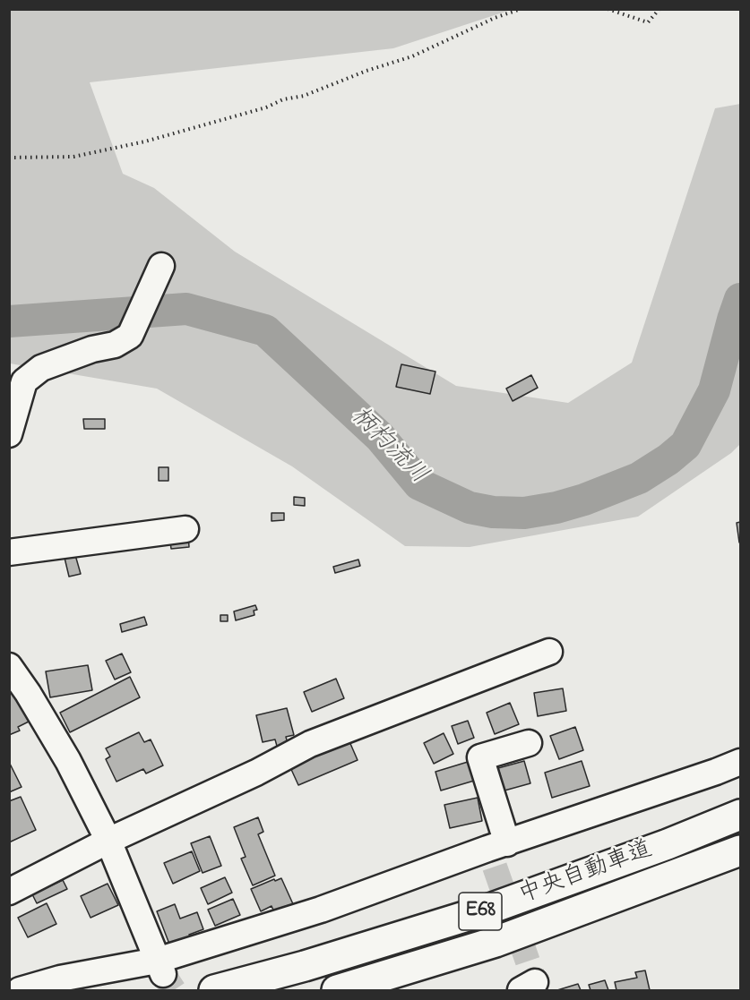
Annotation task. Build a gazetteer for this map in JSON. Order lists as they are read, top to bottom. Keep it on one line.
{"streets":{"highway":["中央自動車道","E68"]},"water":["柄杓流川"]}
